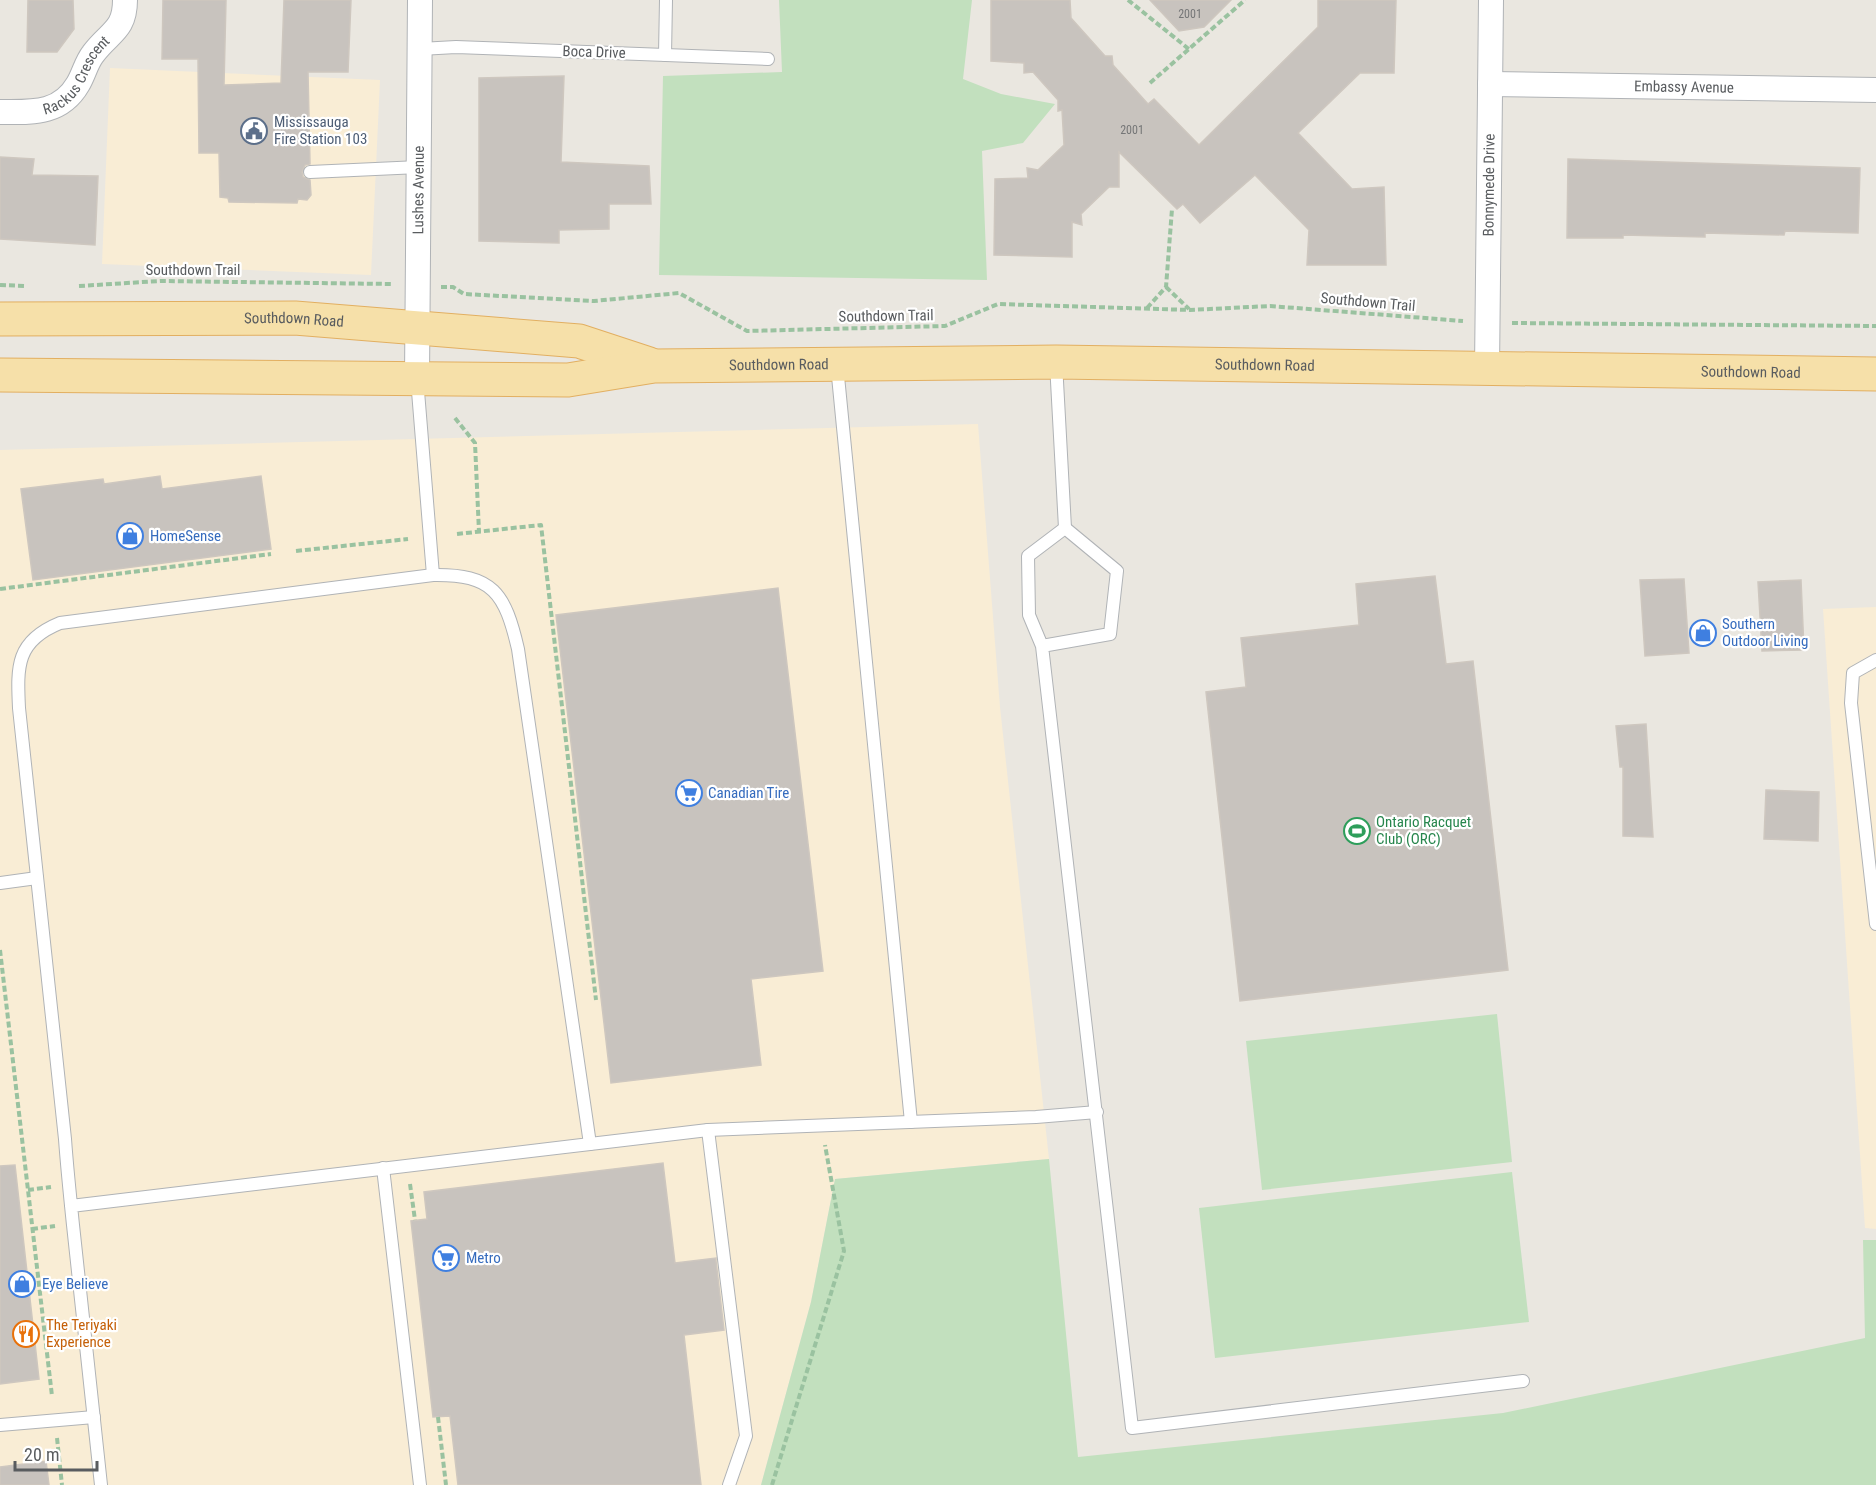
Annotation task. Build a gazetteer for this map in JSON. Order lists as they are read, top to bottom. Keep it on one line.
{"streets":{"main road":["Southdown Road"],"street":["Rackus Crescent","Embassy Avenue","Bonnymede Drive","Lushes Avenue"],"lane":["Boca Drive"],"path":["Southdown Trail"]},"crossings":[["Boca Drive","Lushes Avenue"],["Embassy Avenue","Bonnymede Drive"],["Bonnymede Drive","Southdown Road"],["Lushes Avenue","Southdown Road"]],"places":{"public building":["Mississauga Fire Station 103"],"shop":["HomeSense","Southern Outdoor Living","Eye Believe"],"supermarket":["Canadian Tire","Metro"],"sports":["Ontario Racquet Club (ORC)"],"restaurant":["The Teriyaki Experience"]},"house_numbers":["2001","2001"],"scale_bar":"20 m"}
